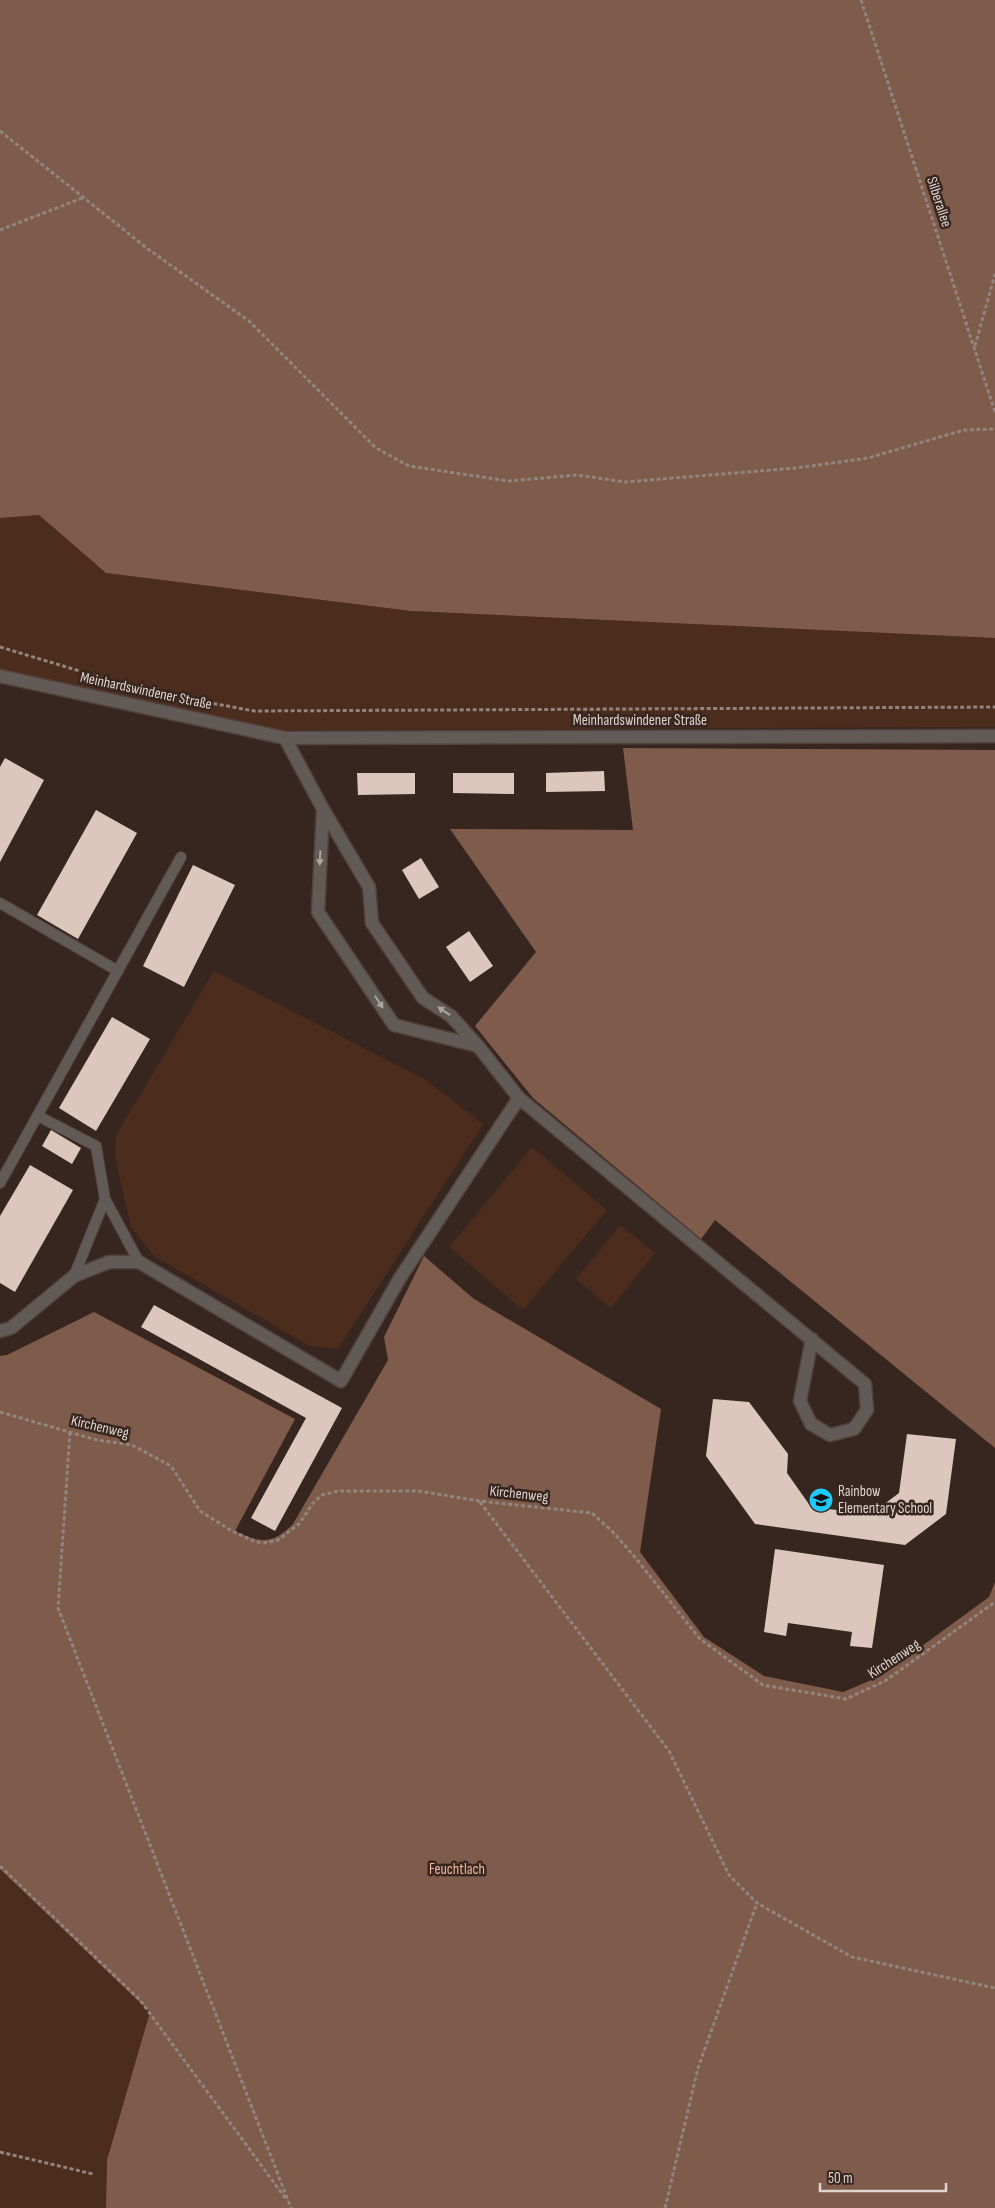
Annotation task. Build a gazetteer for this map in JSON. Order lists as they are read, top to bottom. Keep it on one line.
{"streets":{"street":["Meinhardswindener Straße"],"path":["Silberallee","Kirchenweg"]},"parks":["Feuchtlach"],"places":{"school or university":["Rainbow Elementary School"]},"scale_bar":"50 m"}
